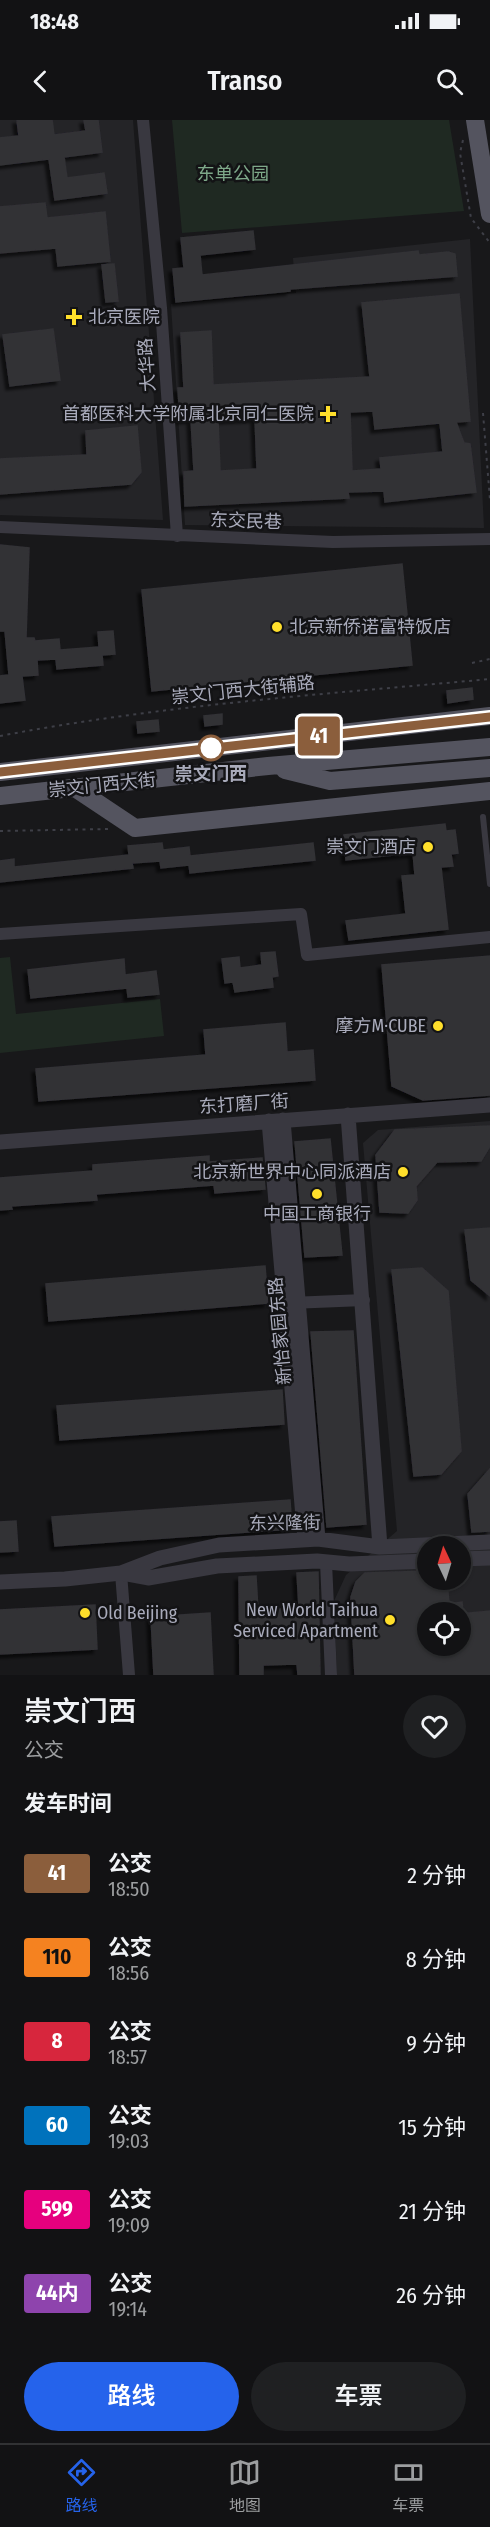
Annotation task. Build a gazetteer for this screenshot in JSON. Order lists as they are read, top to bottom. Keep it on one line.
{"streets":{"main road":["崇文门西大街"],"street":["大华路","东交民巷","东打磨厂街","新怡家园东路","东兴隆街"],"path":["崇文门西大街辅路"]},"crossings":[["大华路","东交民巷"],["东打磨厂街","新怡家园东路"],["新怡家园东路","东兴隆街"]],"parks":["东单公园"],"places":{"health":["北京医院","首都医科大学附属北京同仁医院"],"other":["北京新侨诺富特饭店","崇文门西","崇文门酒店","摩方M·CUBE","北京新世界中心同派酒店","中国工商银行","Old Beijing","New World Taihua Serviced Apartment"]},"lines":["bus line 41"],"north":"top","page":{"status":"18:48","header":"Transo","on_map":"41","heading":[["崇文门西","公交"],"发车时间"],"list":[{"mark":"41","name":"公交","note":"18:50","value":"2 分钟"},{"mark":"110","name":"公交","note":"18:56","value":"8 分钟"},{"mark":"8","name":"公交","note":"18:57","value":"9 分钟"},{"mark":"60","name":"公交","note":"19:03","value":"15 分钟"},{"mark":"599","name":"公交","note":"19:09","value":"21 分钟"},{"mark":"44内","name":"公交","note":"19:14","value":"26 分钟"}],"buttons":["路线","车票"],"tabs":["路线","地图","车票"]}}
